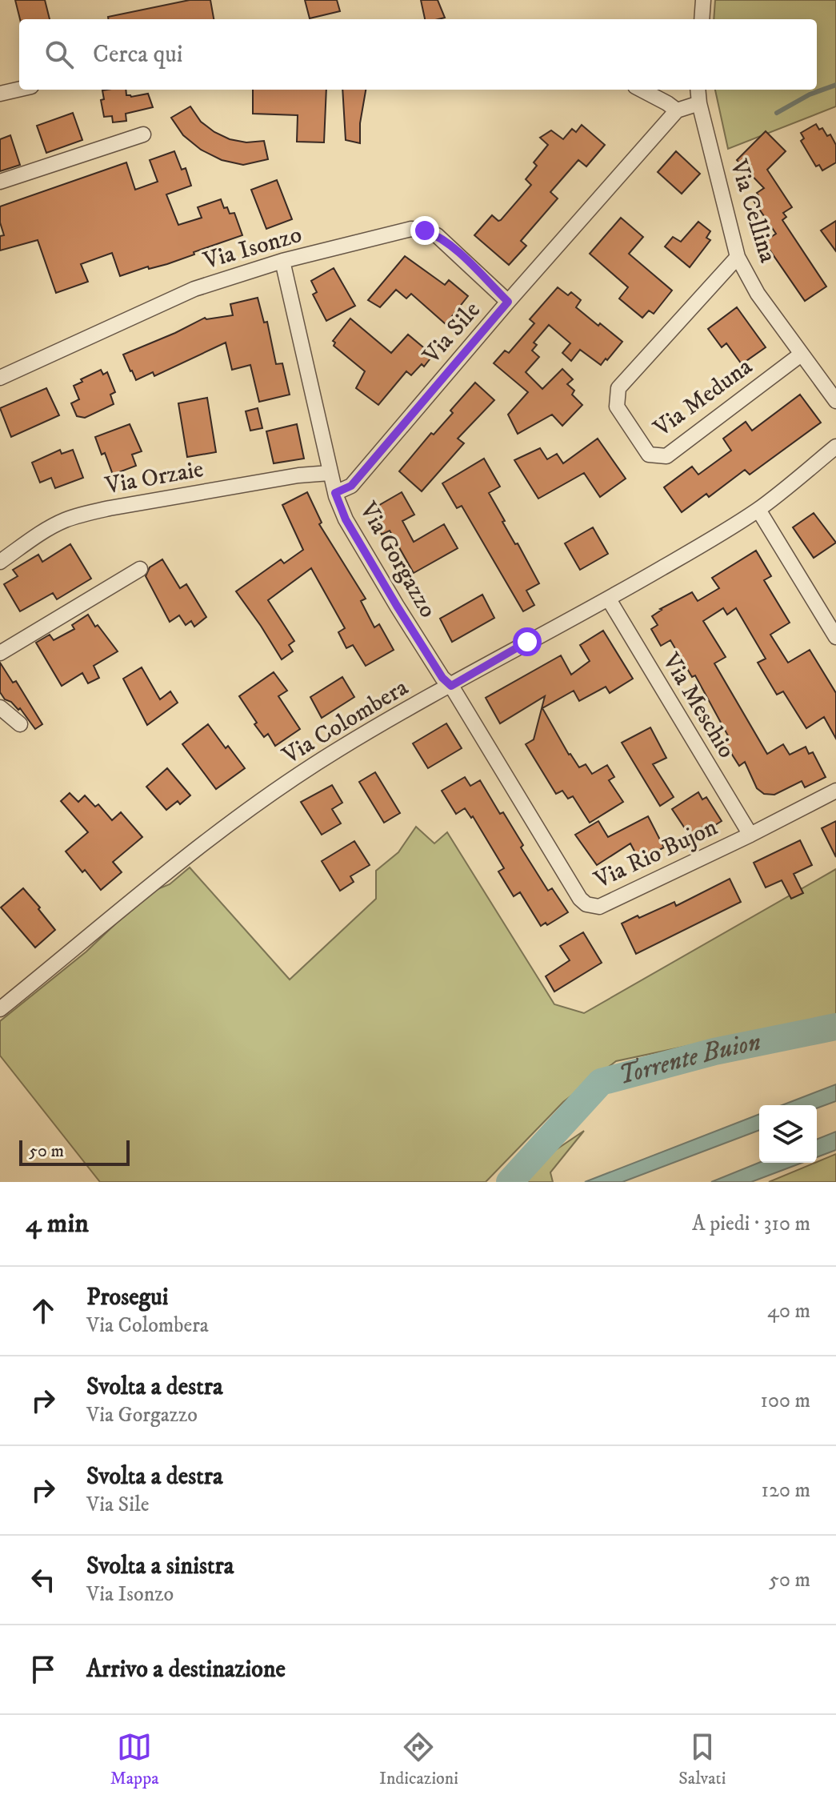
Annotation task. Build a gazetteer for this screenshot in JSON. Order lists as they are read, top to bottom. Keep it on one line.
{"streets":{"street":["Via Cellina","Via Isonzo","Via Sile","Via Meduna","Via Orzaie","Via Gorgazzo","Via Meschio","Via Colombera","Via Rio Bujon"]},"crossings":[["Via Cellina","Via Meduna"],["Via Isonzo","Via Sile"],["Via Isonzo","Via Gorgazzo"],["Via Sile","Via Gorgazzo"],["Via Orzaie","Via Gorgazzo"],["Via Gorgazzo","Via Colombera"],["Via Gorgazzo","Via Rio Bujon"],["Via Meschio","Via Colombera"],["Via Meschio","Via Rio Bujon"],["Via Colombera","Via Rio Bujon"]],"water":["Torrente Buion"],"scale_bar":"50 m","page":{"search":"Cerca qui","scale":"50 m","heading":["4 min","A piedi · 310 m"],"list":[["Prosegui","Via Colombera","40 m"],["Svolta a destra","Via Gorgazzo","100 m"],["Svolta a destra","Via Sile","120 m"],["Svolta a sinistra","Via Isonzo","50 m"],"Arrivo a destinazione"],"nav":["Mappa","Indicazioni","Salvati"]}}
